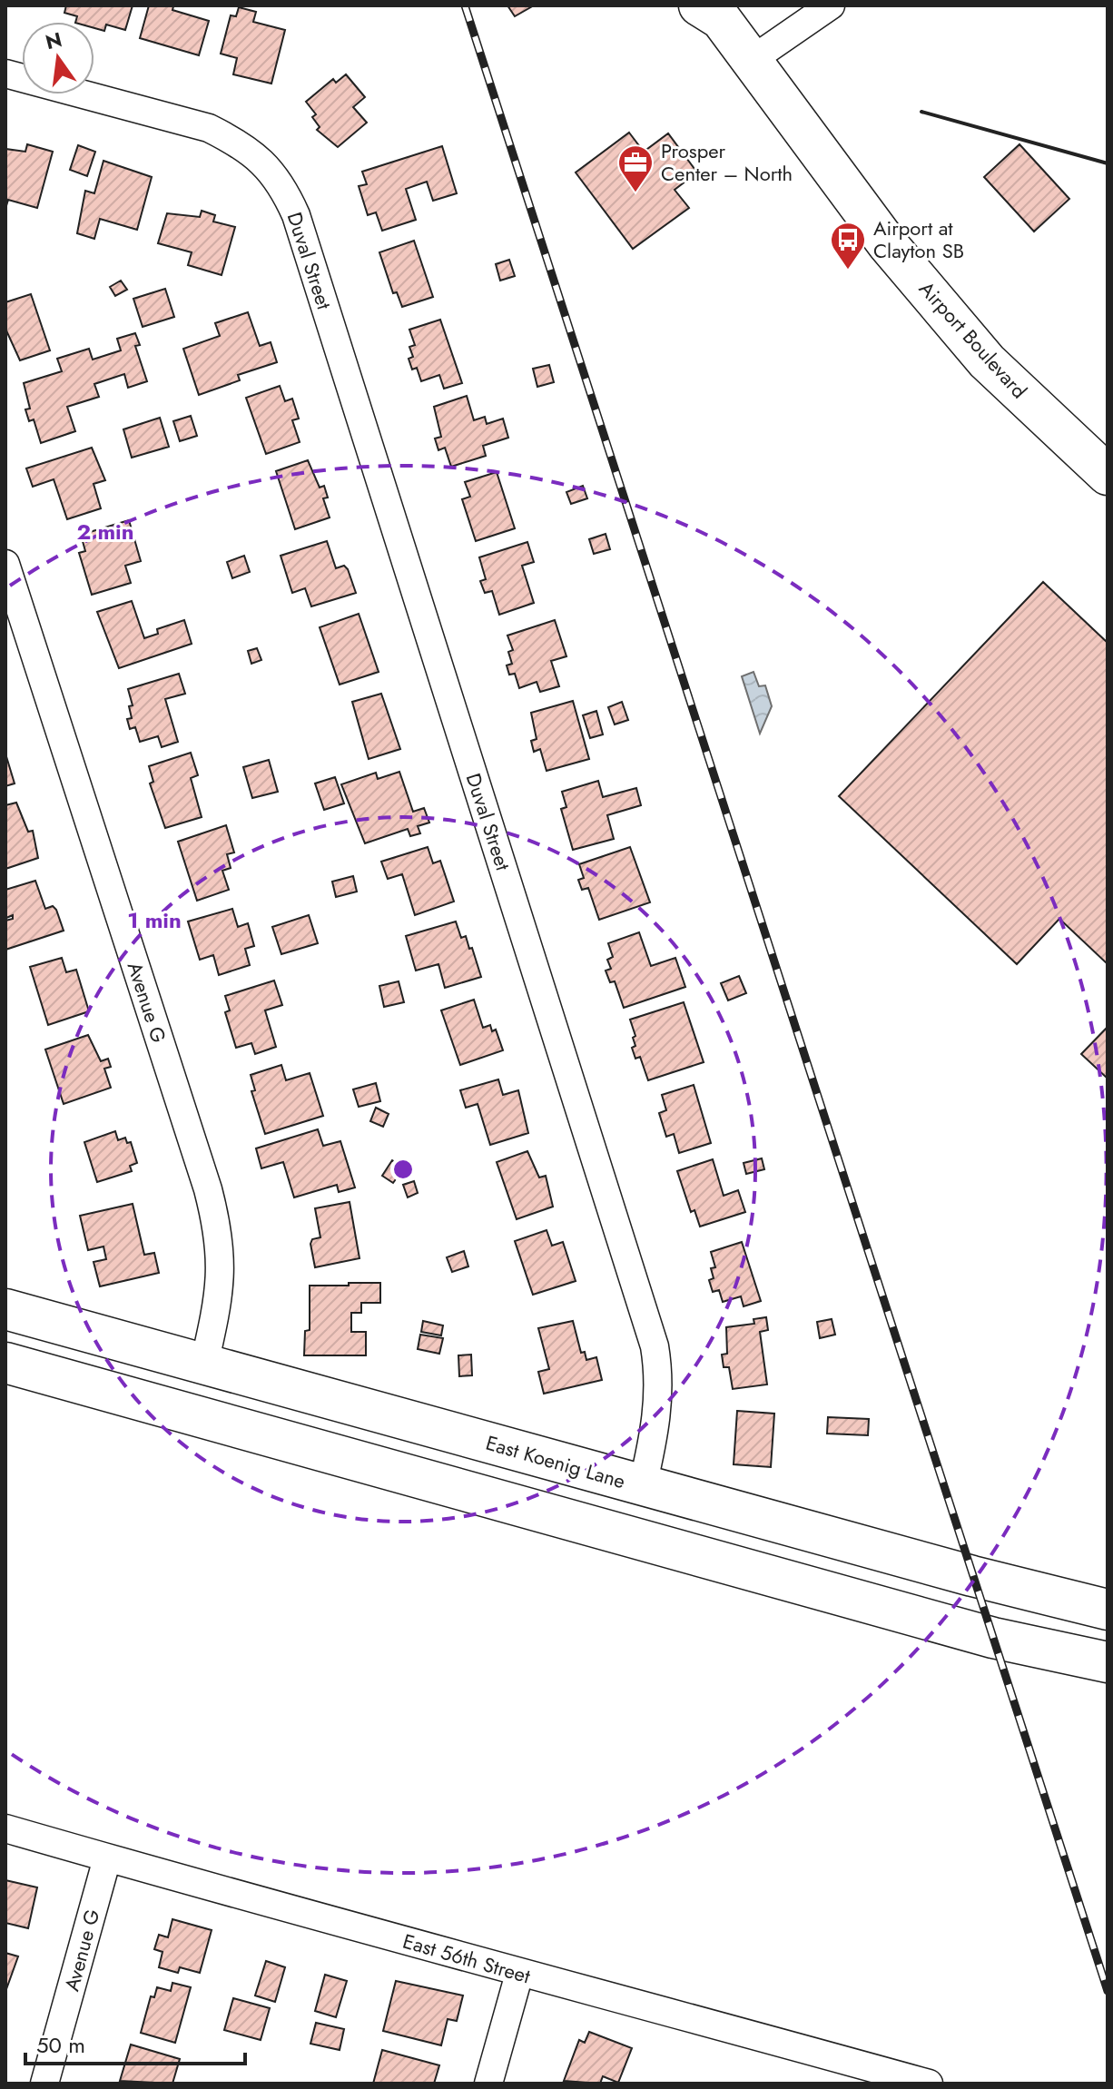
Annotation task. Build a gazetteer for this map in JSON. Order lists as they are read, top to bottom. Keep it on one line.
{"streets":{"main road":["Airport Boulevard","East Koenig Lane"],"street":["Duval Street","Avenue G","East 56th Street"]},"crossings":[["Duval Street","East Koenig Lane"],["Avenue G","East Koenig Lane"],["Avenue G","East 56th Street"]],"places":{"office":["Prosper Center – North"],"bus stop":["Airport at Clayton SB"]},"scale_bar":"50 m","north":"top","rings":["2 min","1 min"]}
